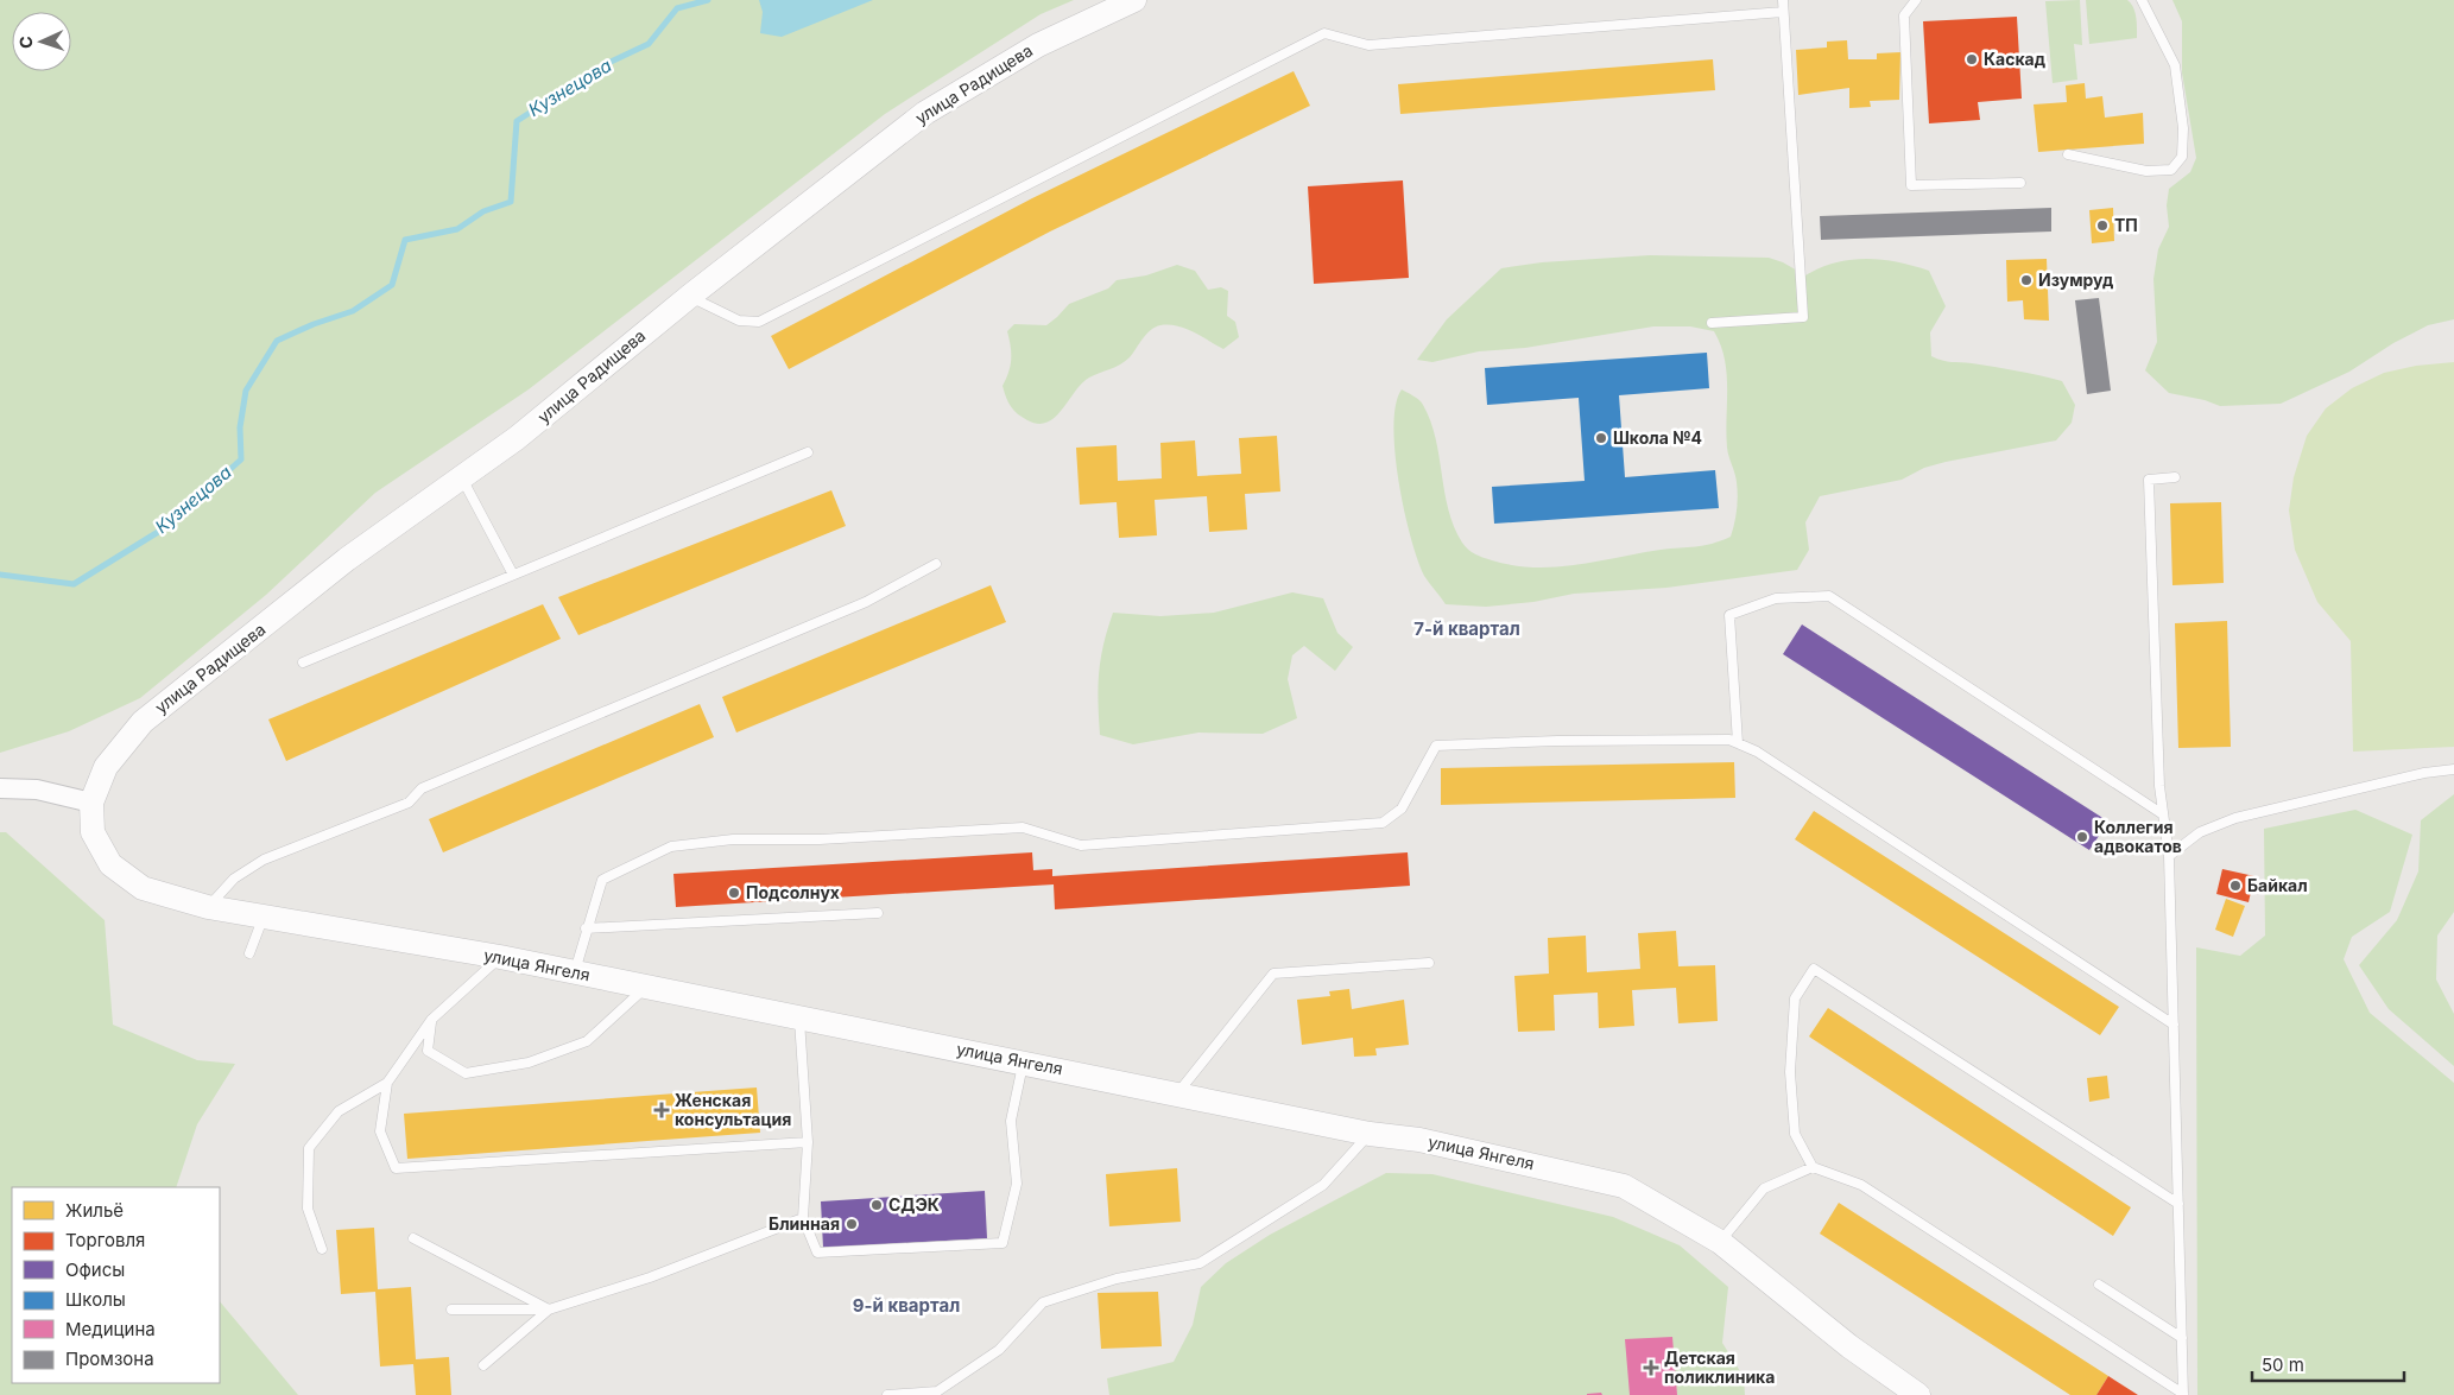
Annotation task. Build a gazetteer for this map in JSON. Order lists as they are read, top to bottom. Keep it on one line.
{"streets":{"street":["улица Радищева","улица Янгеля"]},"crossings":[["улица Радищева","улица Янгеля"]],"districts":["7-й квартал","9-й квартал"],"water":["Кузнецова"],"places":{"other":["Каскад","ТП","Изумруд","Школа №4","Коллегия адвокатов","Байкал","Подсолнух","СДЭК","Блинная"],"health":["Женская консультация","Детская поликлиника"]},"legend":["Жильё","Торговля","Офисы","Школы","Медицина","Промзона"],"scale_bar":"50 m","north":"left"}
